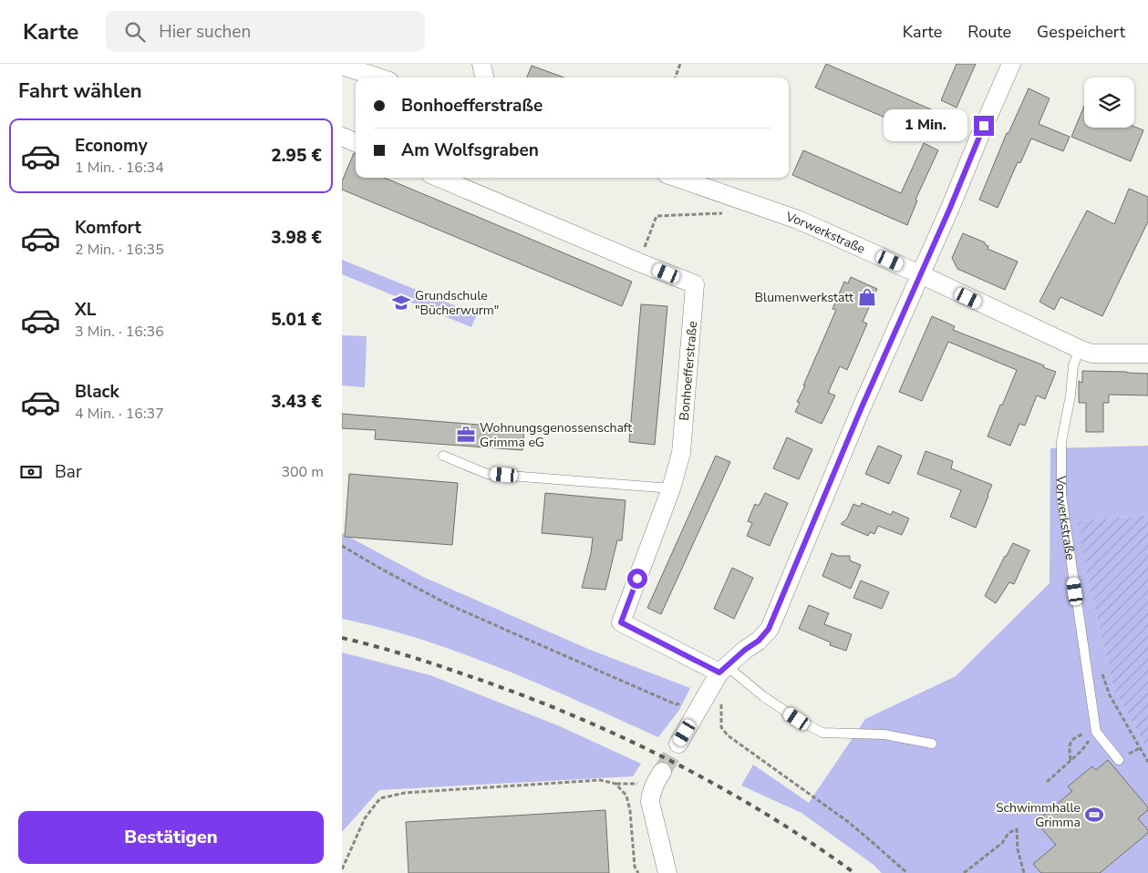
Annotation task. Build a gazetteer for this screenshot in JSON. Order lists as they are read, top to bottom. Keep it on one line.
{"streets":{"street":["Vorwerkstraße","Bonhoefferstraße"]},"places":{"shop":["Blumenwerkstatt"],"school or university":["Grundschule \"Bücherwurm\""],"office":["Wohnungsgenossenschaft Grimma eG"],"sports":["Schwimmhalle Grimma"]},"page":{"header":"Karte","search":"Hier suchen","nav":["Karte","Route","Gespeichert"],"heading":"Fahrt wählen","banner":["Bonhoefferstraße","Am Wolfsgraben"],"bubble":"1 Min.","list":[{"name":"Economy","note":"1 Min. · 16:34","value":"2.95 €"},{"name":"Komfort","note":"2 Min. · 16:35","value":"3.98 €"},{"name":"XL","note":"3 Min. · 16:36","value":"5.01 €"},{"name":"Black","note":"4 Min. · 16:37","value":"3.43 €"}],"pay":["Bar","300 m"],"buttons":"Bestätigen"}}
